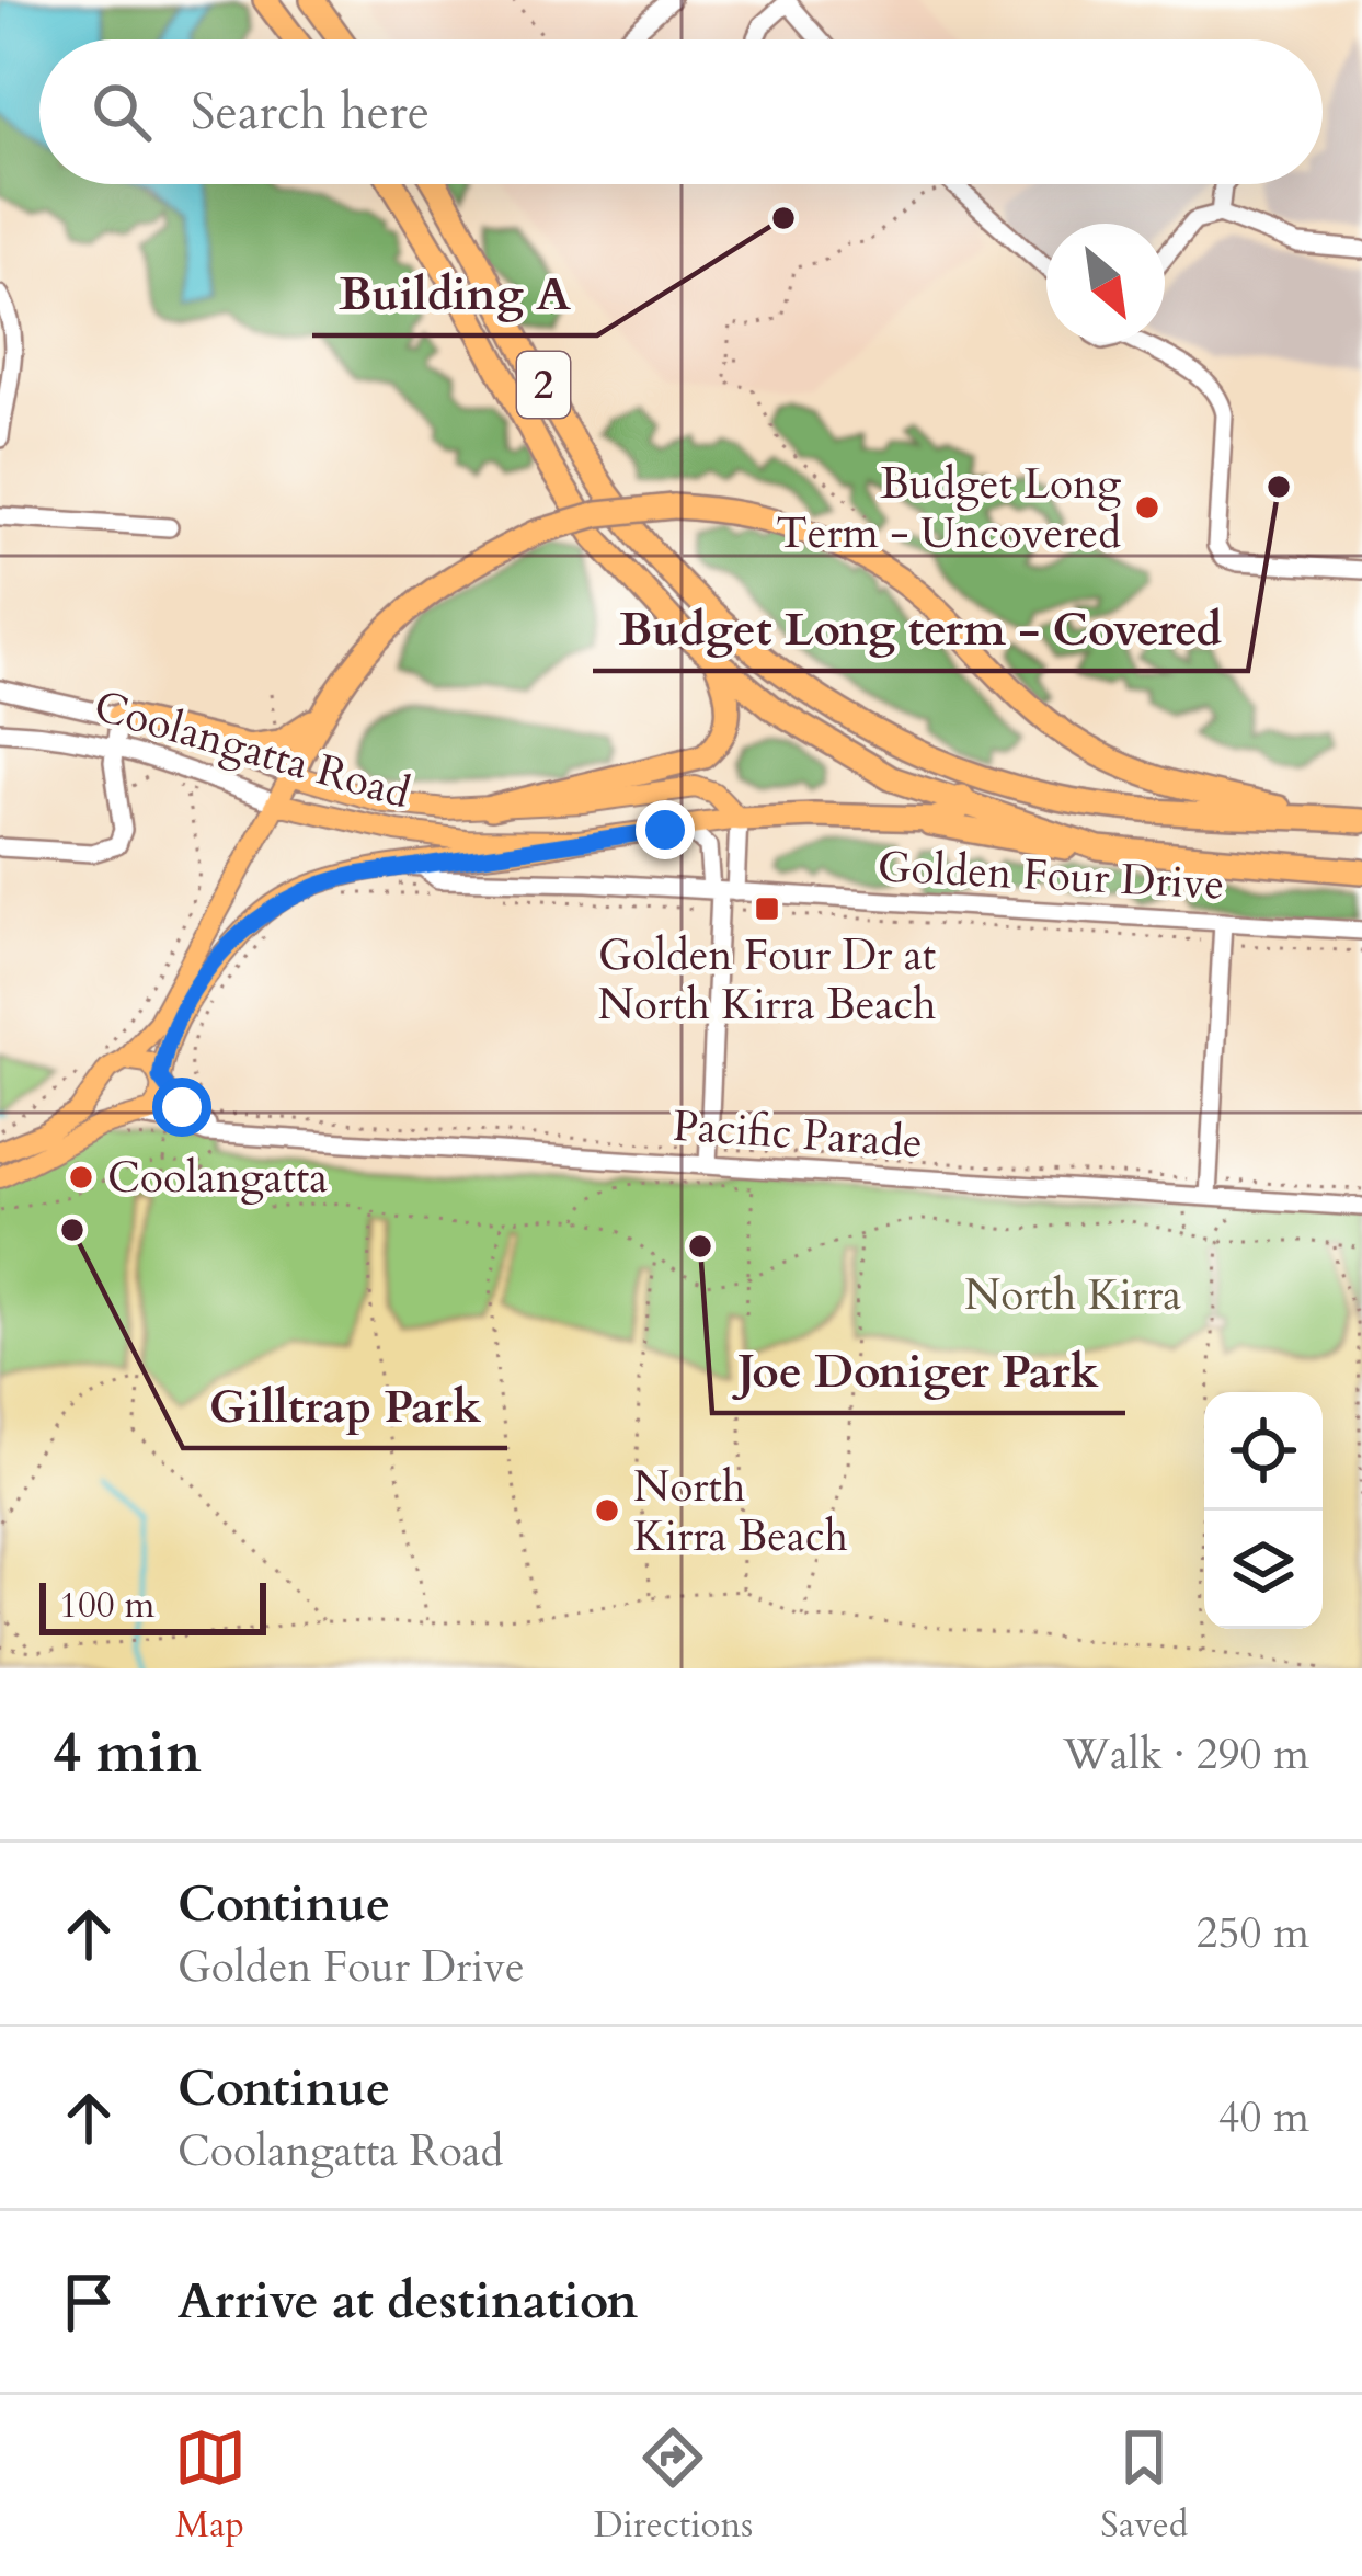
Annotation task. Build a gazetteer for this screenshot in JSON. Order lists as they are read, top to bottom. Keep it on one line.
{"streets":{"highway":["2"],"main road":["Coolangatta Road"],"street":["Golden Four Drive","Pacific Parade"]},"parks":["North Kirra"],"places":{"other":["Building A","Budget Long term - Covered","Budget Long Term - Uncovered","Coolangatta","Gilltrap Park","Joe Doniger Park","North Kirra Beach"],"transit":["Golden Four Dr at North Kirra Beach"]},"scale_bar":"100 m","north":"bottom right","page":{"search":"Search here","scale":"100 m","heading":["4 min","Walk · 290 m"],"list":[["Continue","Golden Four Drive","250 m"],["Continue","Coolangatta Road","40 m"],"Arrive at destination"],"nav":["Map","Directions","Saved"]}}
